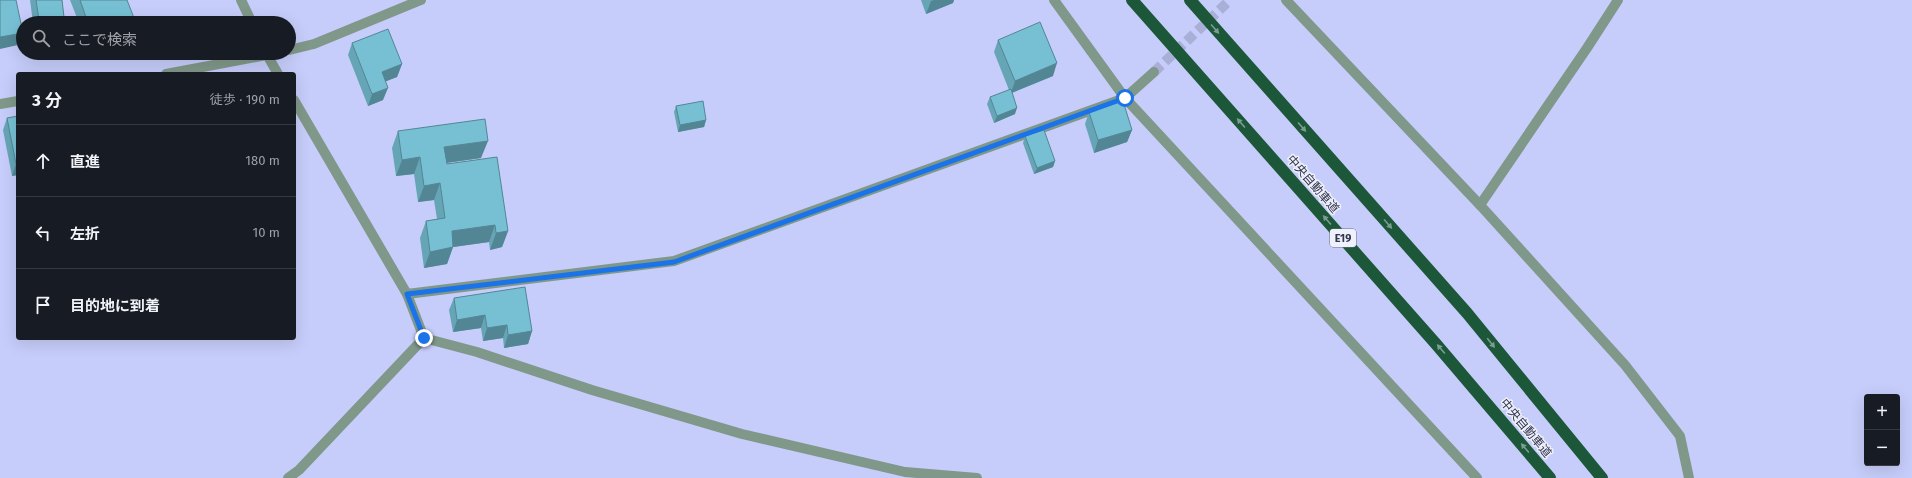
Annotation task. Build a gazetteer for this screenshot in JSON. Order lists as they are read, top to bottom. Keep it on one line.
{"streets":{"highway":["中央自動車道","E19"]},"page":{"search":"ここで検索","heading":["3 分","徒歩 · 190 m"],"list":[["直進","180 m"],["左折","10 m"],"目的地に到着"],"map_buttons":["+","−"]}}
